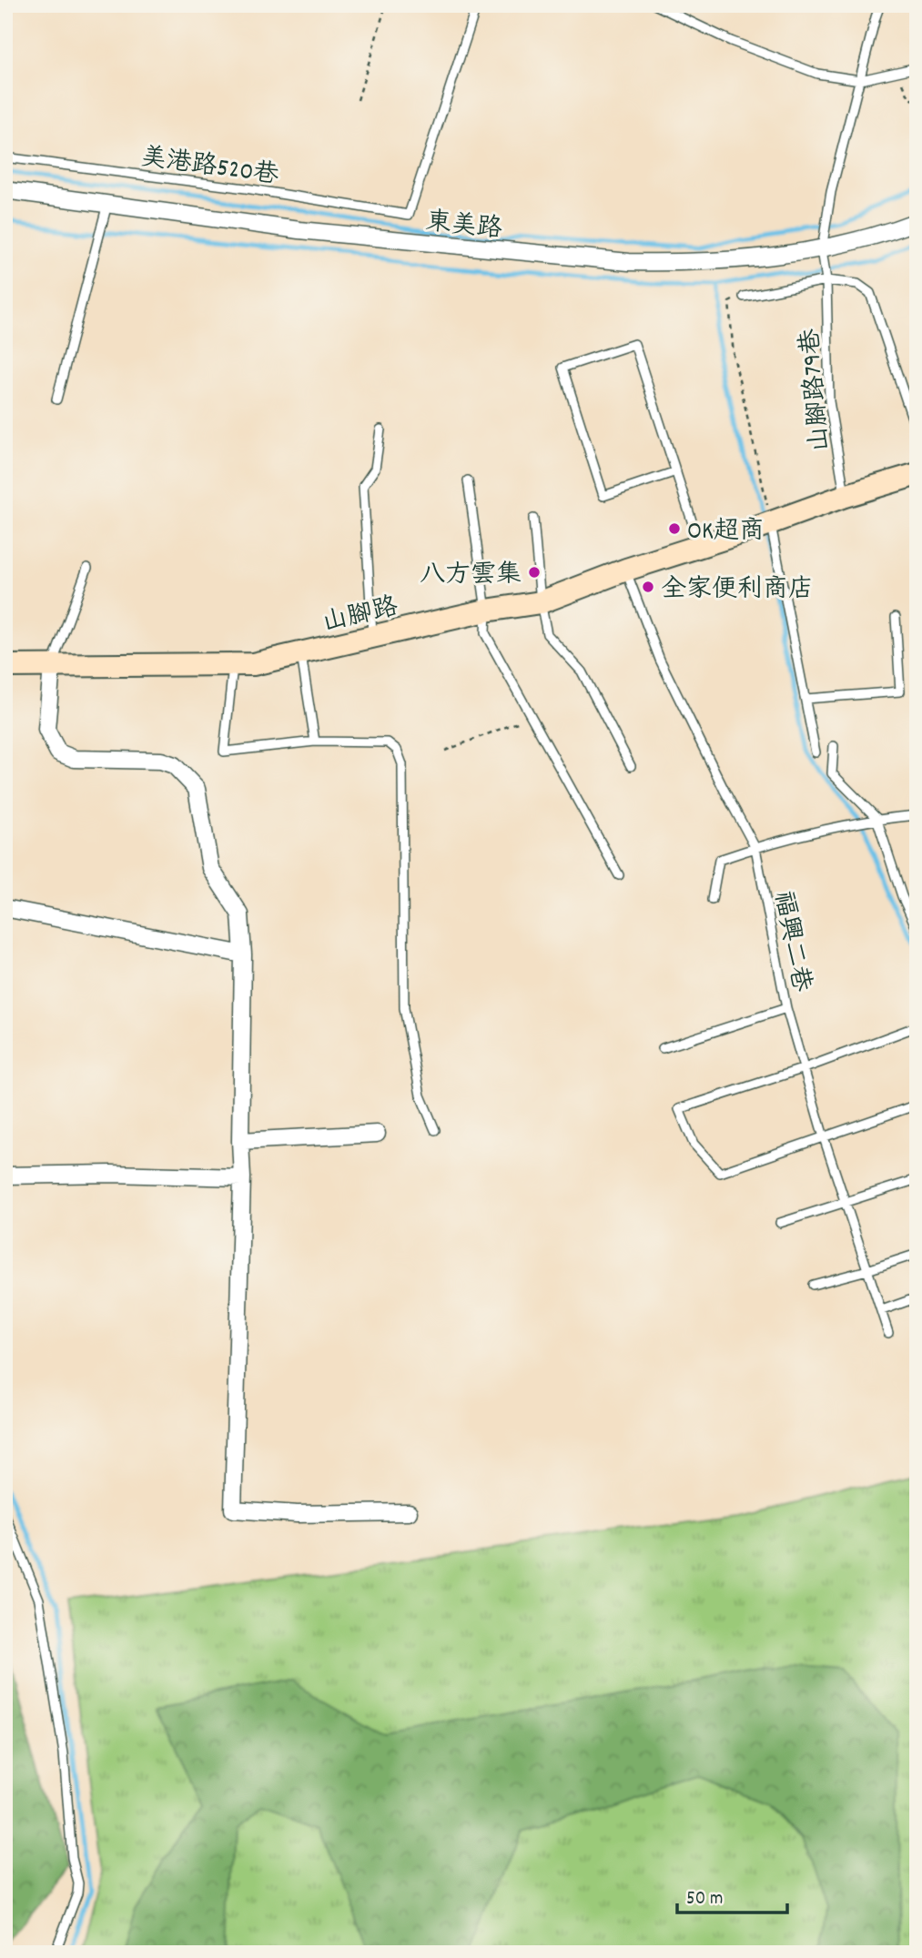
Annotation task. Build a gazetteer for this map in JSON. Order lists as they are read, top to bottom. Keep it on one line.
{"streets":{"main road":["山腳路"],"street":["東美路"],"lane":["美港路520巷","山腳路79巷","福興二巷"]},"crossings":[["東美路","山腳路79巷"],["山腳路79巷","山腳路"],["山腳路","福興二巷"]],"places":["OK超商","八方雲集","全家便利商店"],"scale_bar":"50 m"}
